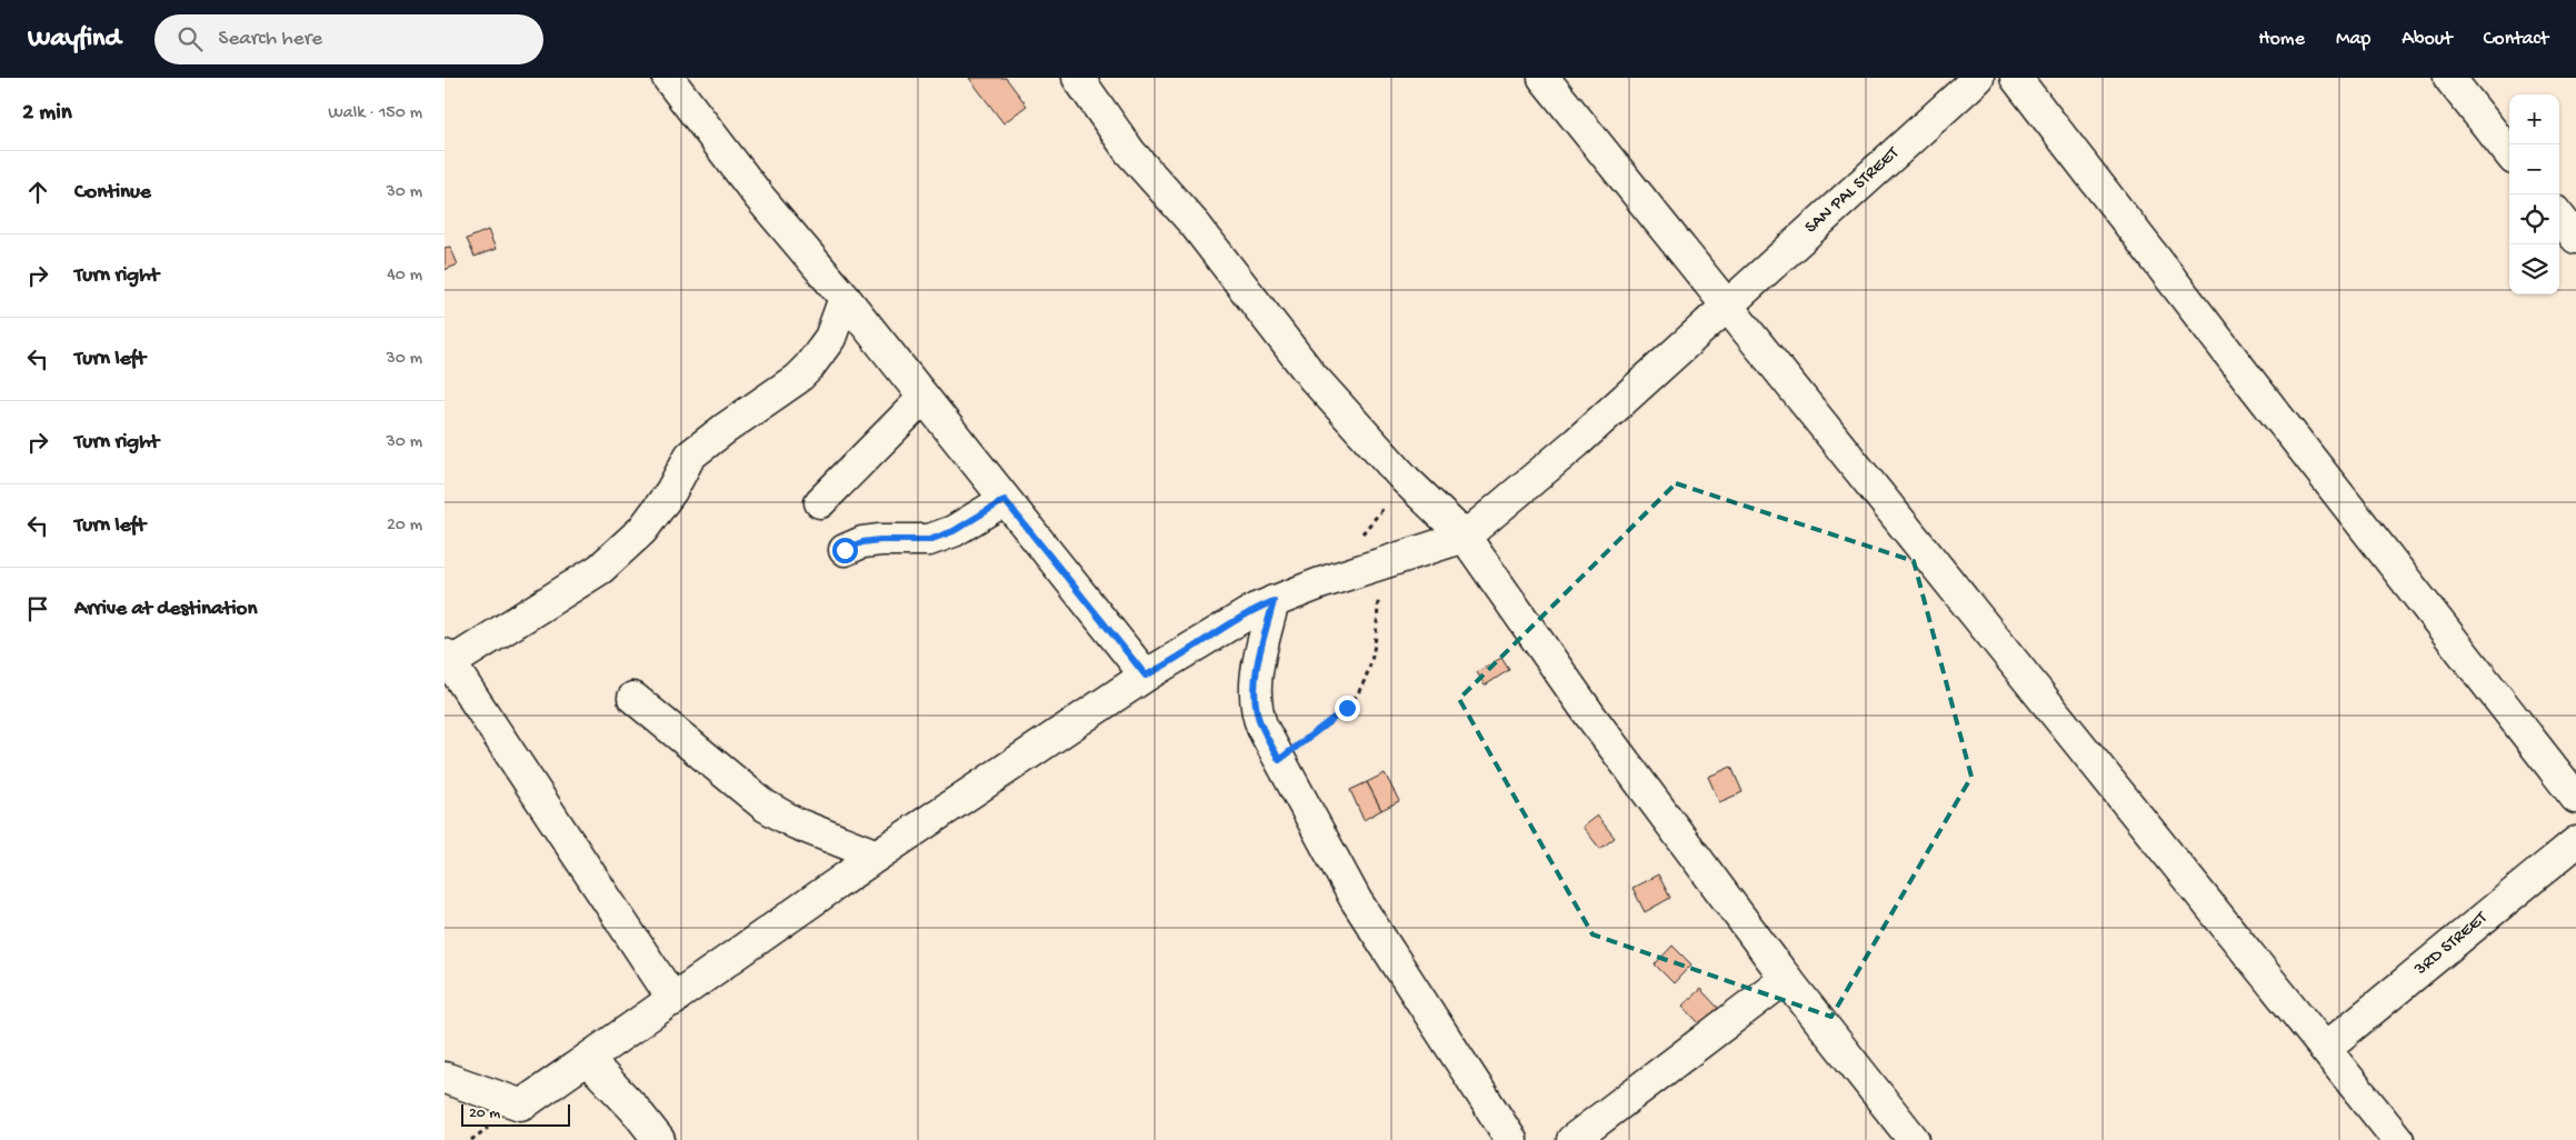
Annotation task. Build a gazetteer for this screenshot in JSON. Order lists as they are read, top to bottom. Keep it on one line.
{"streets":{"street":["SAN PAL STREET","3RD STREET"]},"scale_bar":"20 m","page":{"header":"Wayfind","search":"Search here","nav":["Home","Map","About","Contact"],"heading":["2 min","Walk · 150 m"],"map_buttons":["+","−"],"list":[["Continue","30 m"],["Turn right","40 m"],["Turn left","30 m"],["Turn right","30 m"],["Turn left","20 m"],"Arrive at destination"],"scale":"20 m"}}
